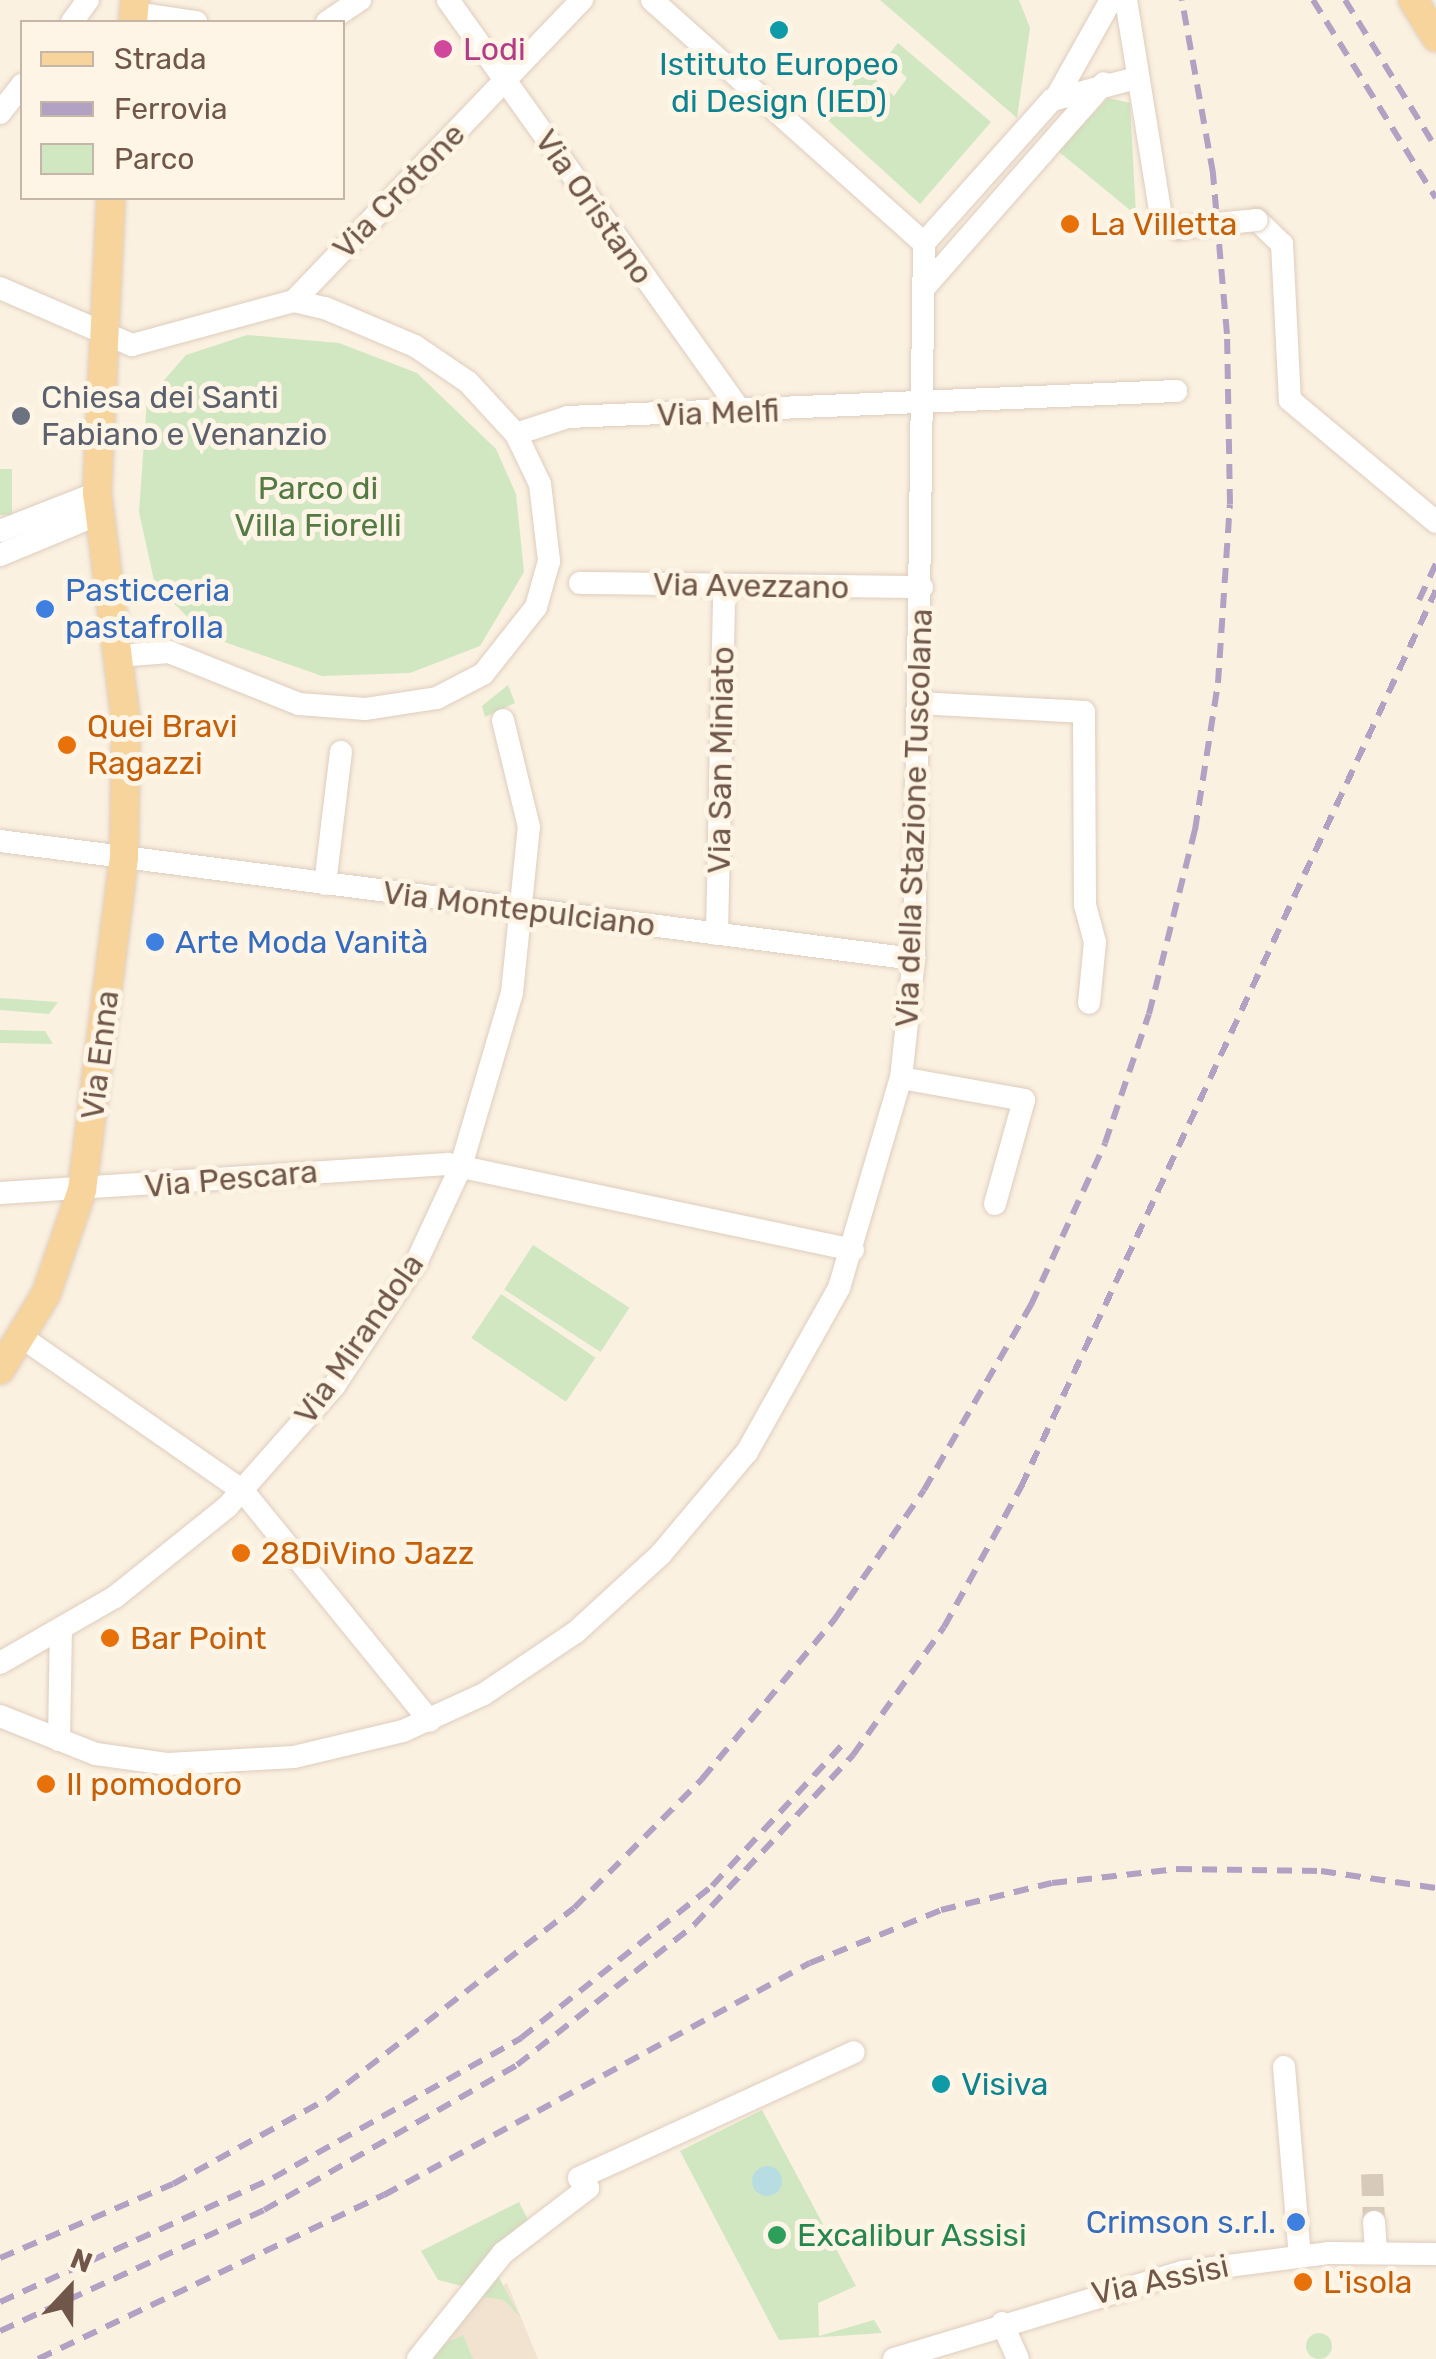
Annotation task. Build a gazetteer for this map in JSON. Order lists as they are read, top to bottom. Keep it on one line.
{"streets":{"main road":["Via Enna"],"street":["Via Crotone","Via Oristano","Via Melfi","Via Avezzano","Via San Miniato","Via della Stazione Tuscolana","Via Montepulciano","Via Pescara","Via Mirandola","Via Assisi"]},"crossings":[["Via Crotone","Via Oristano"],["Via Oristano","Via Melfi"],["Via Melfi","Via della Stazione Tuscolana"],["Via Avezzano","Via San Miniato"],["Via Avezzano","Via della Stazione Tuscolana"],["Via San Miniato","Via Montepulciano"],["Via della Stazione Tuscolana","Via Montepulciano"],["Via della Stazione Tuscolana","Via Pescara"],["Via Montepulciano","Via Enna"],["Via Montepulciano","Via Mirandola"],["Via Enna","Via Pescara"],["Via Pescara","Via Mirandola"]],"parks":["Parco di Villa Fiorelli"],"places":["Istituto Europeo di Design (IED)","Lodi","La Villetta","Chiesa dei Santi Fabiano e Venanzio","Pasticceria pastafrolla","Quei Bravi Ragazzi","Arte Moda Vanità","28DiVino Jazz","Bar Point","Il pomodoro","Visiva","Crimson s.r.l.","Excalibur Assisi","L'isola"],"legend":["Strada","Ferrovia","Parco"],"north":"top"}
